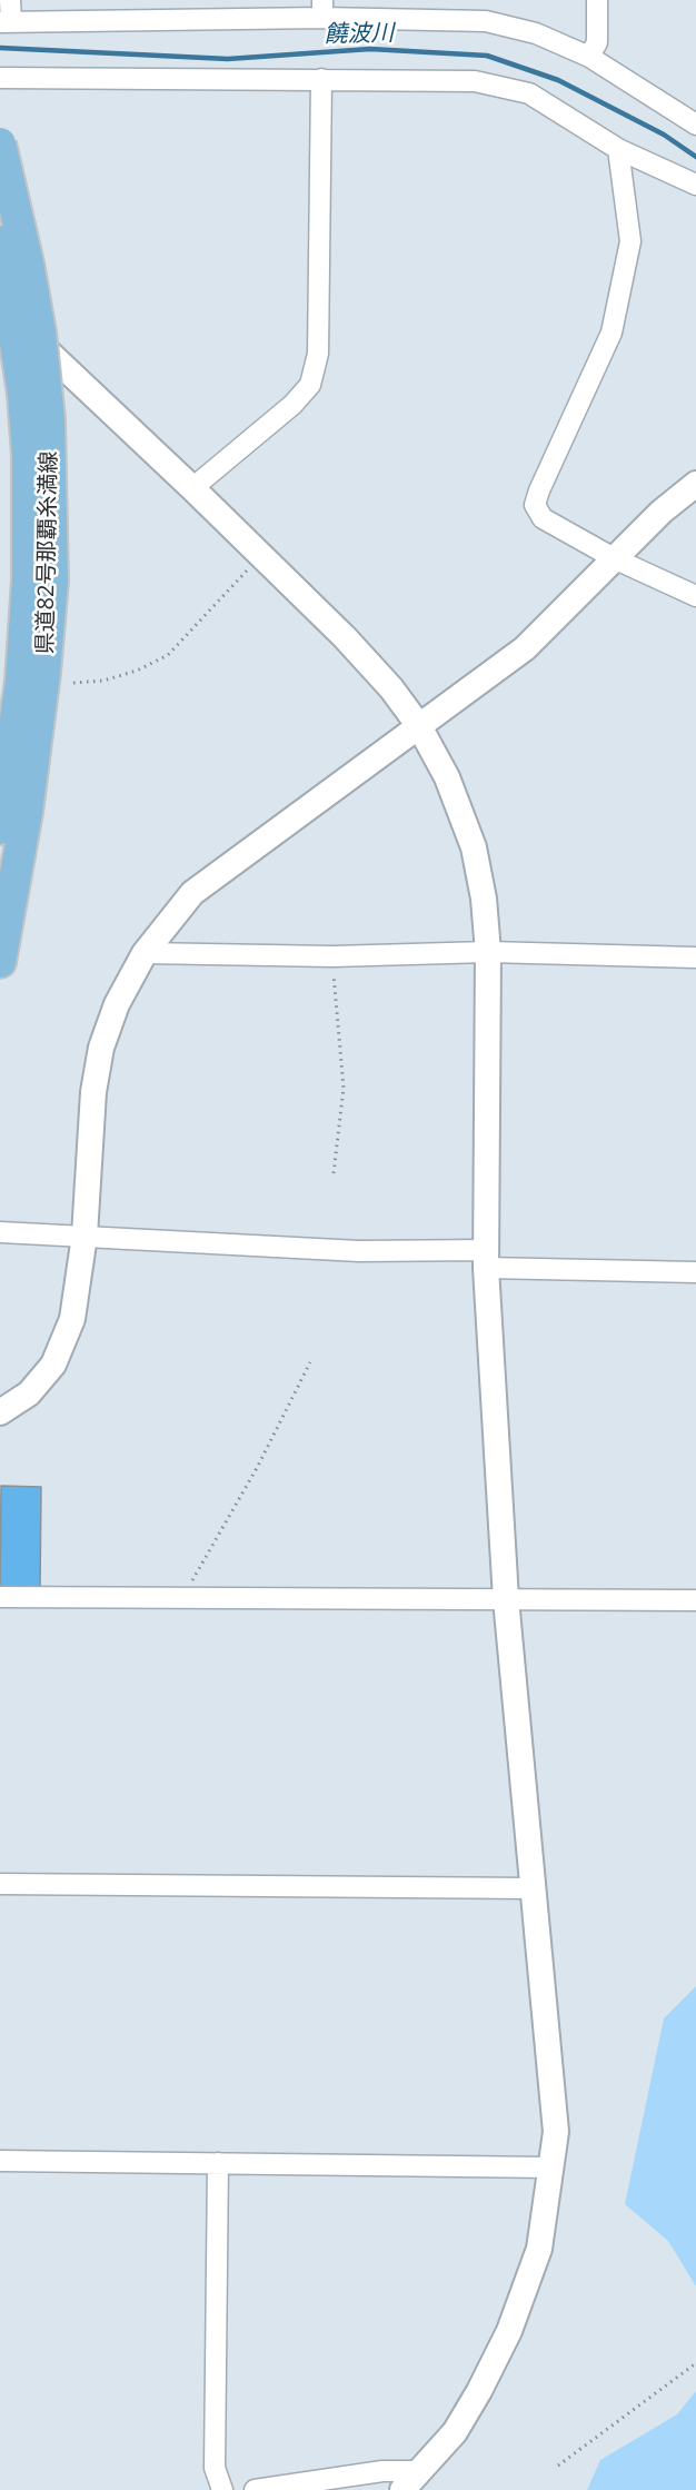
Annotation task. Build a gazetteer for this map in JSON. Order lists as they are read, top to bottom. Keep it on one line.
{"streets":{"main road":["県道82号那覇糸満線"]},"water":["饒波川"]}
